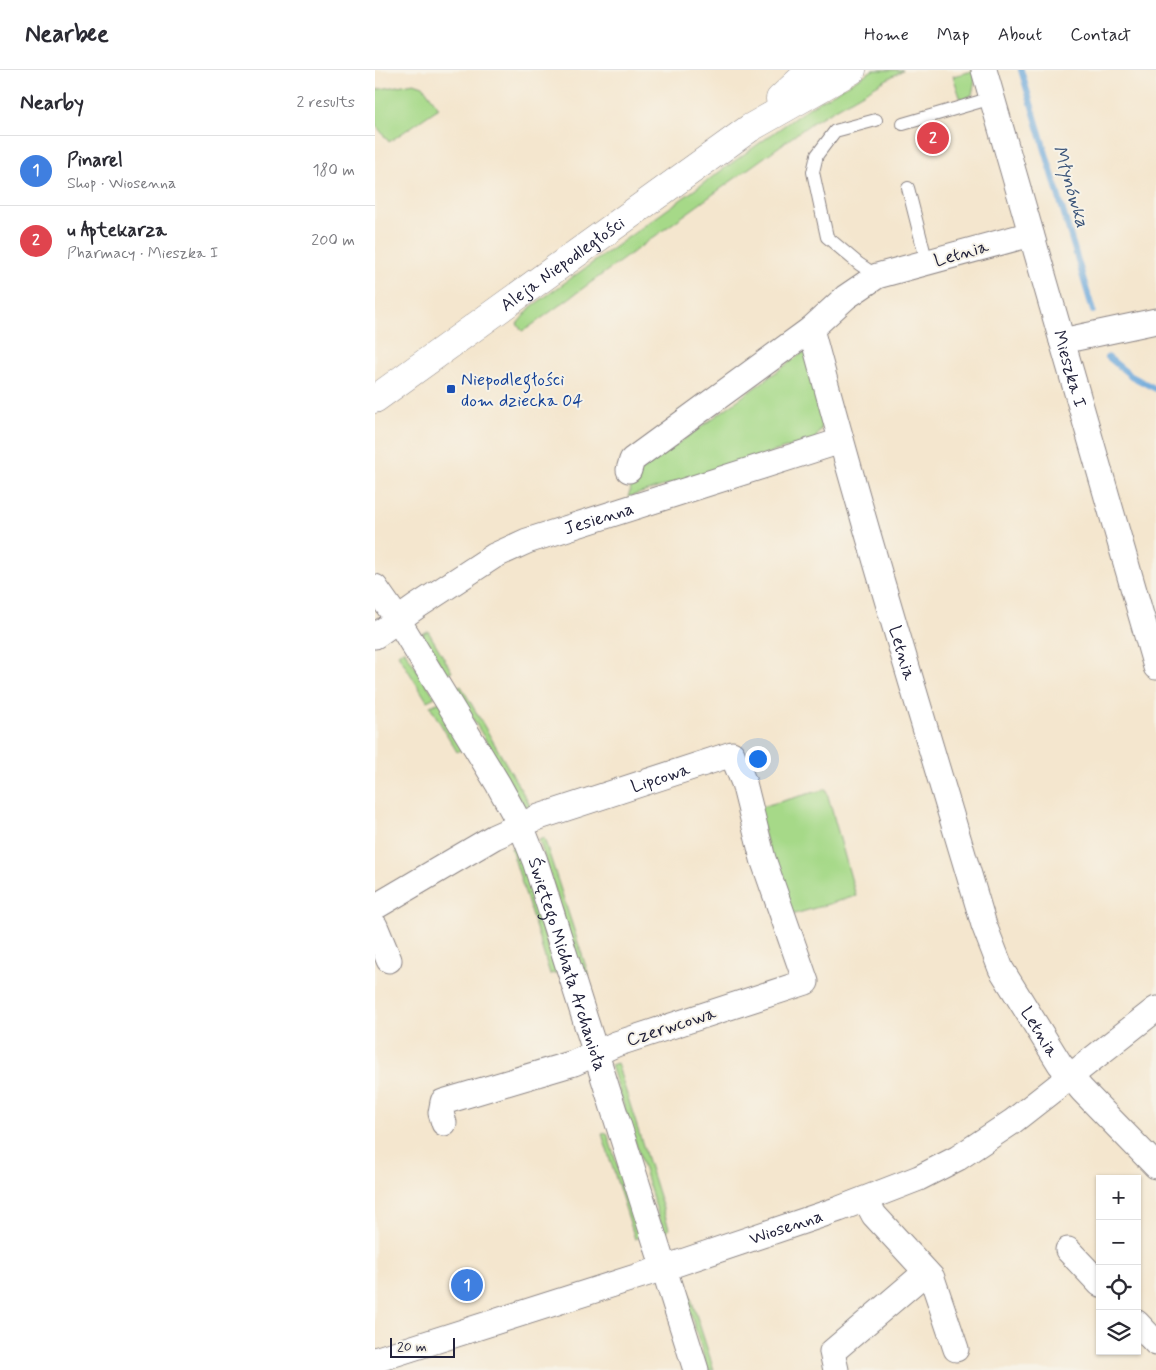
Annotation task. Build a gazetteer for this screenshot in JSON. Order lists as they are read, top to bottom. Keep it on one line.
{"streets":{"street":["Letnia","Aleja Niepodległości","Mieszka I","Jesienna","Lipcowa","Świętego Michała Archanioła","Czerwcowa","Wiosenna"]},"crossings":[["Letnia","Mieszka I"],["Letnia","Jesienna"],["Letnia","Wiosenna"],["Jesienna","Świętego Michała Archanioła"],["Lipcowa","Świętego Michała Archanioła"],["Lipcowa","Czerwcowa"],["Świętego Michała Archanioła","Czerwcowa"],["Świętego Michała Archanioła","Wiosenna"]],"water":["Młynówka"],"places":{"transit":["Niepodległości dom dziecka 04"]},"scale_bar":"20 m","page":{"header":"Nearbee","nav":["Home","Map","About","Contact"],"heading":["Nearby","2 results"],"pins":["2","1"],"list":[{"mark":"1","name":"Pinarel","note":"Shop · Wiosenna","value":"180 m"},{"mark":"2","name":"u Aptekarza","note":"Pharmacy · Mieszka I","value":"200 m"}],"map_buttons":["+","−"],"scale":"20 m"}}
